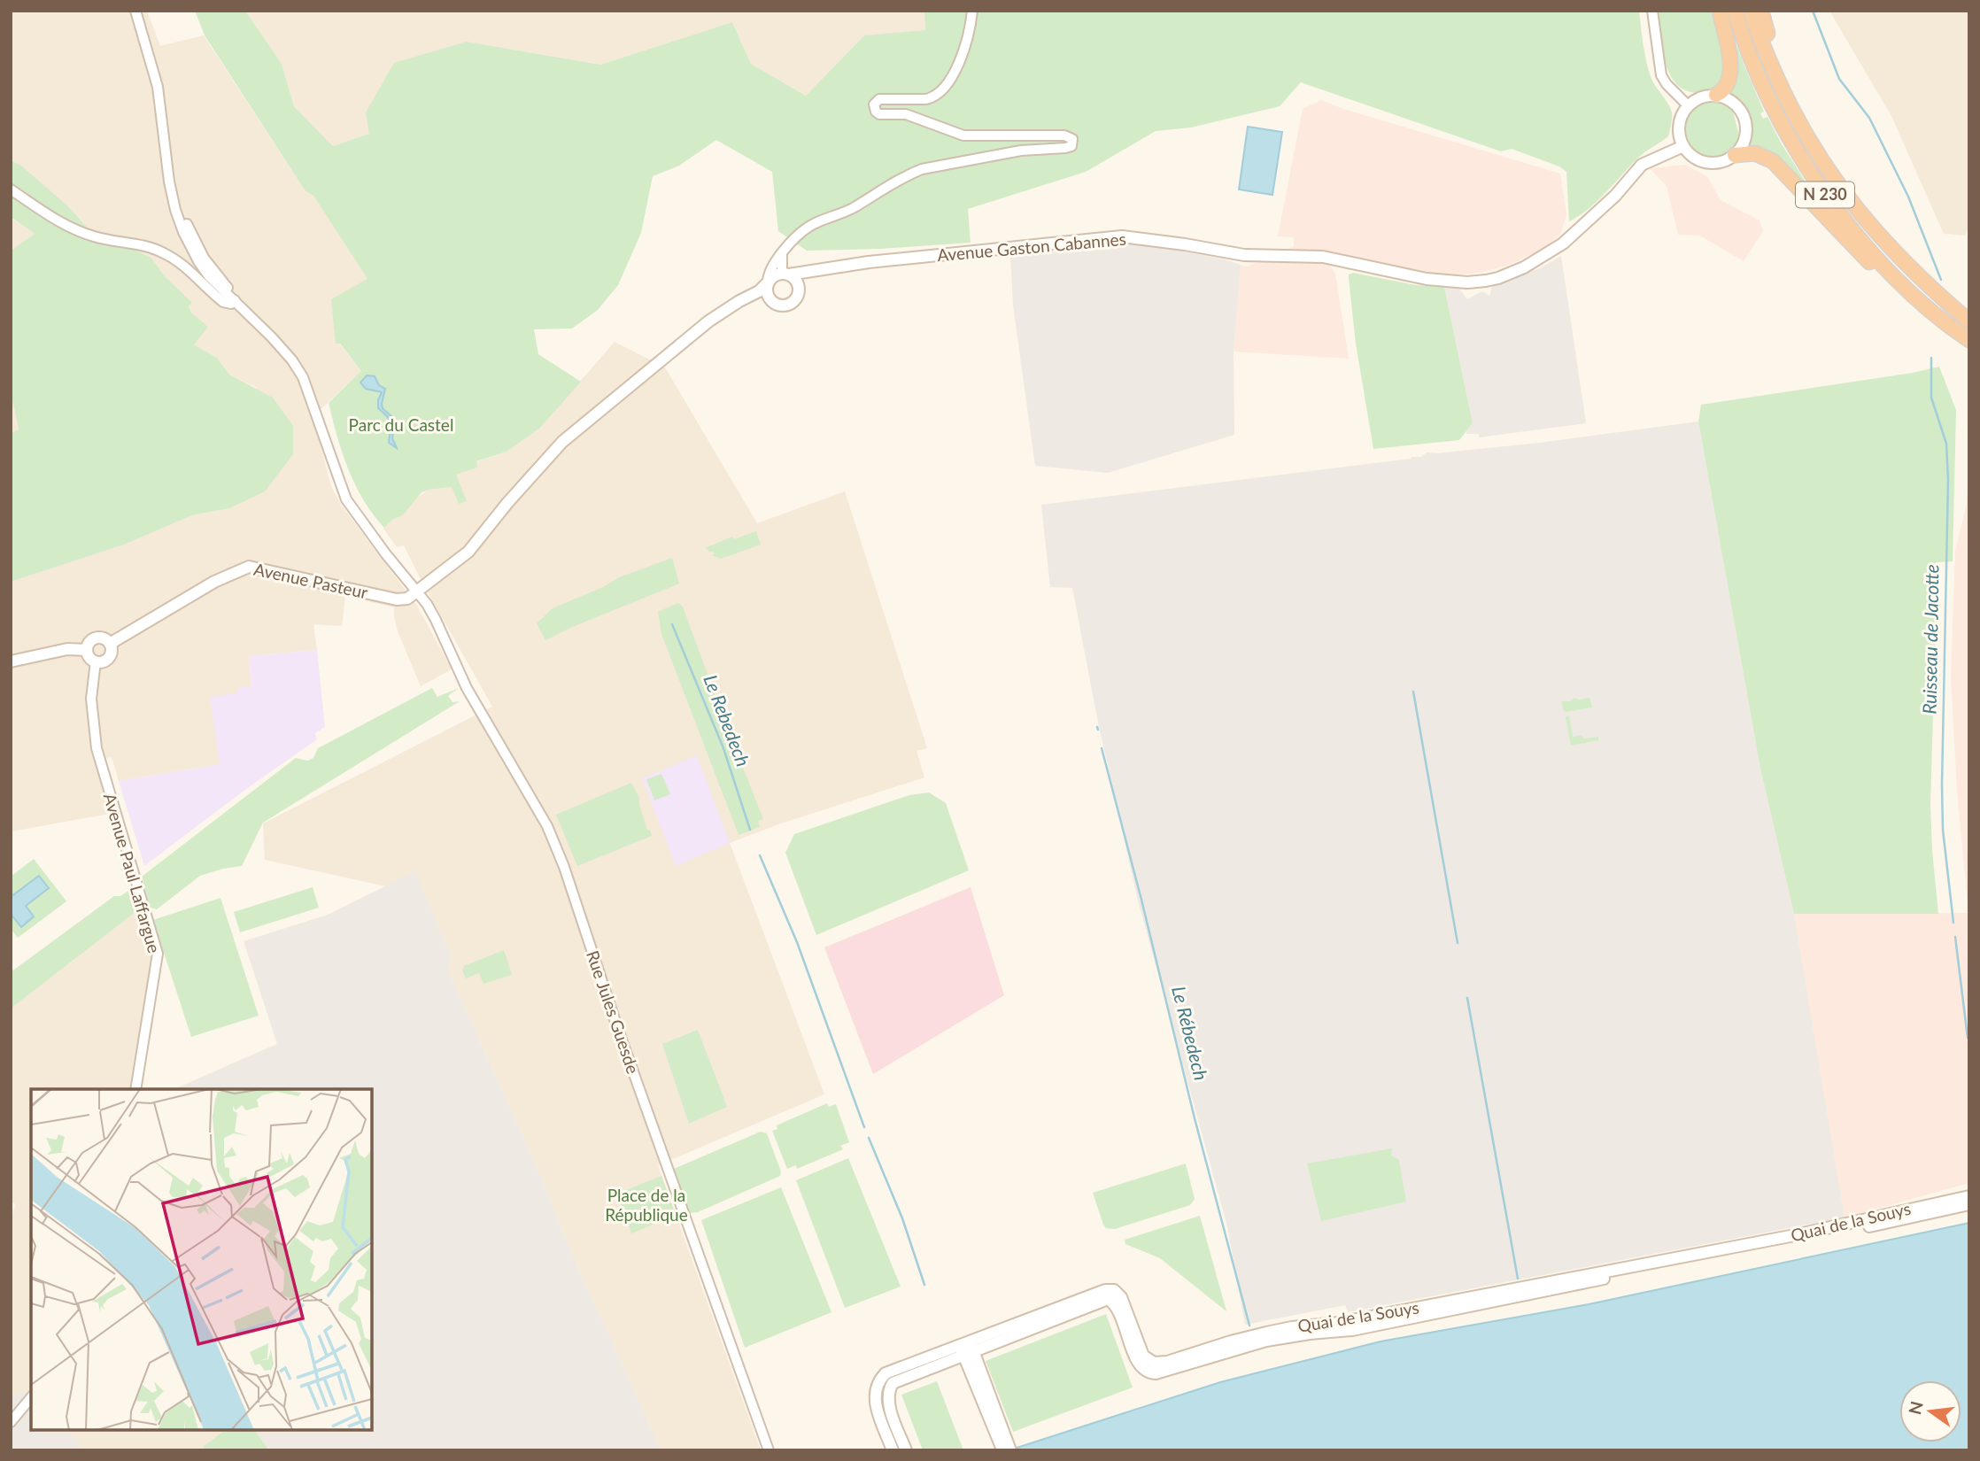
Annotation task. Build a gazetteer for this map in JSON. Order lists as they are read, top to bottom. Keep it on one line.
{"streets":{"highway":["N 230"],"main road":["Avenue Gaston Cabannes","Avenue Pasteur","Quai de la Souys"],"street":["Avenue Paul Laffargue","Rue Jules Guesde"]},"crossings":[["Avenue Pasteur","Avenue Paul Laffargue"],["Avenue Pasteur","Rue Jules Guesde"]],"water":["Ruisseau de Jacotte","Le Rebedech","Le Rébedech"],"parks":["Parc du Castel","Place de la République"],"north":"left"}
